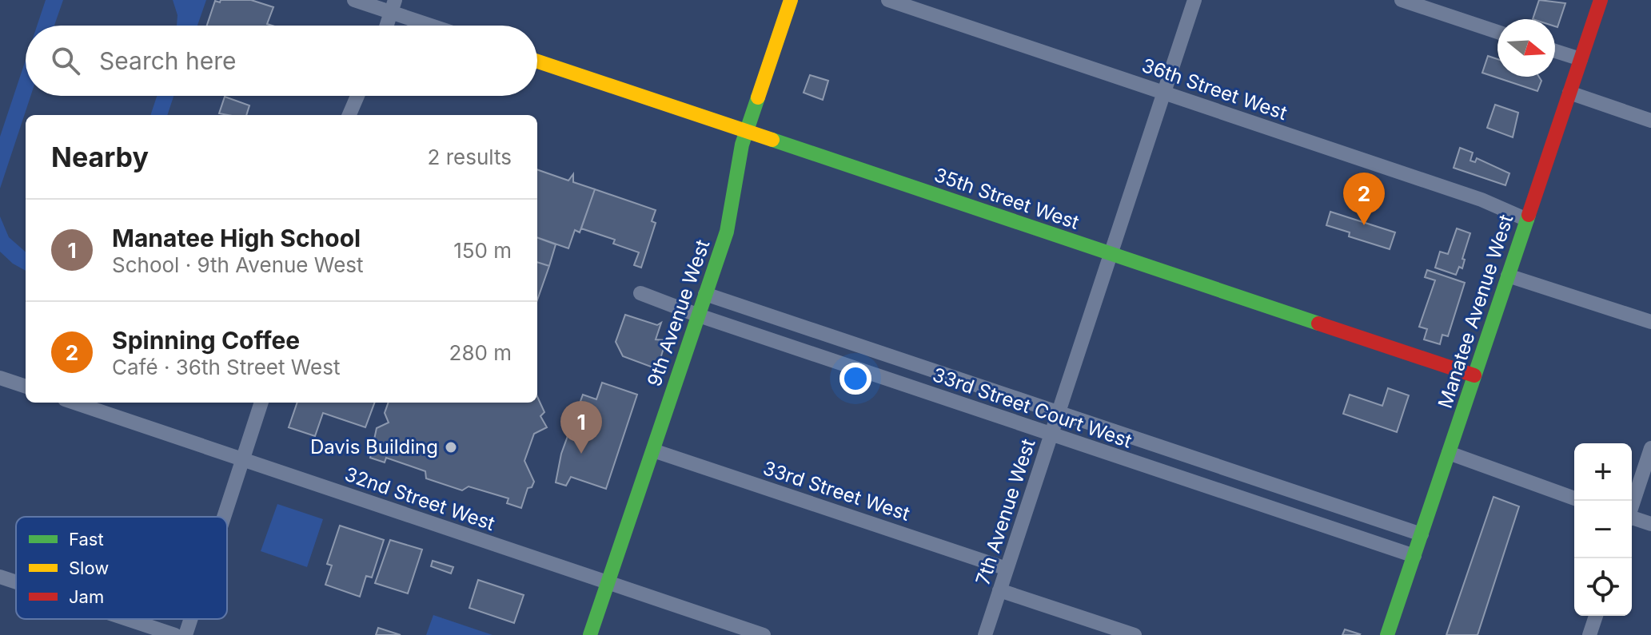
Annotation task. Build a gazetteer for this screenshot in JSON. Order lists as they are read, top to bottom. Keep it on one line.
{"streets":{"street":["36th Street West","35th Street West","Manatee Avenue West","9th Avenue West","33rd Street Court West","33rd Street West","32nd Street West","7th Avenue West"]},"crossings":[["36th Street West","Manatee Avenue West"],["36th Street West","7th Avenue West"],["35th Street West","Manatee Avenue West"],["35th Street West","9th Avenue West"],["35th Street West","7th Avenue West"],["Manatee Avenue West","33rd Street Court West"],["9th Avenue West","33rd Street Court West"],["9th Avenue West","33rd Street West"],["9th Avenue West","32nd Street West"],["33rd Street Court West","7th Avenue West"],["33rd Street West","7th Avenue West"]],"places":["Davis Building"],"legend":["Fast","Slow","Jam"],"north":"right","page":{"search":"Search here","heading":["Nearby","2 results"],"pins":["2","1"],"list":[{"mark":"1","name":"Manatee High School","note":"School · 9th Avenue West","value":"150 m"},{"mark":"2","name":"Spinning Coffee","note":"Café · 36th Street West","value":"280 m"}],"map_buttons":["+","−"]}}
